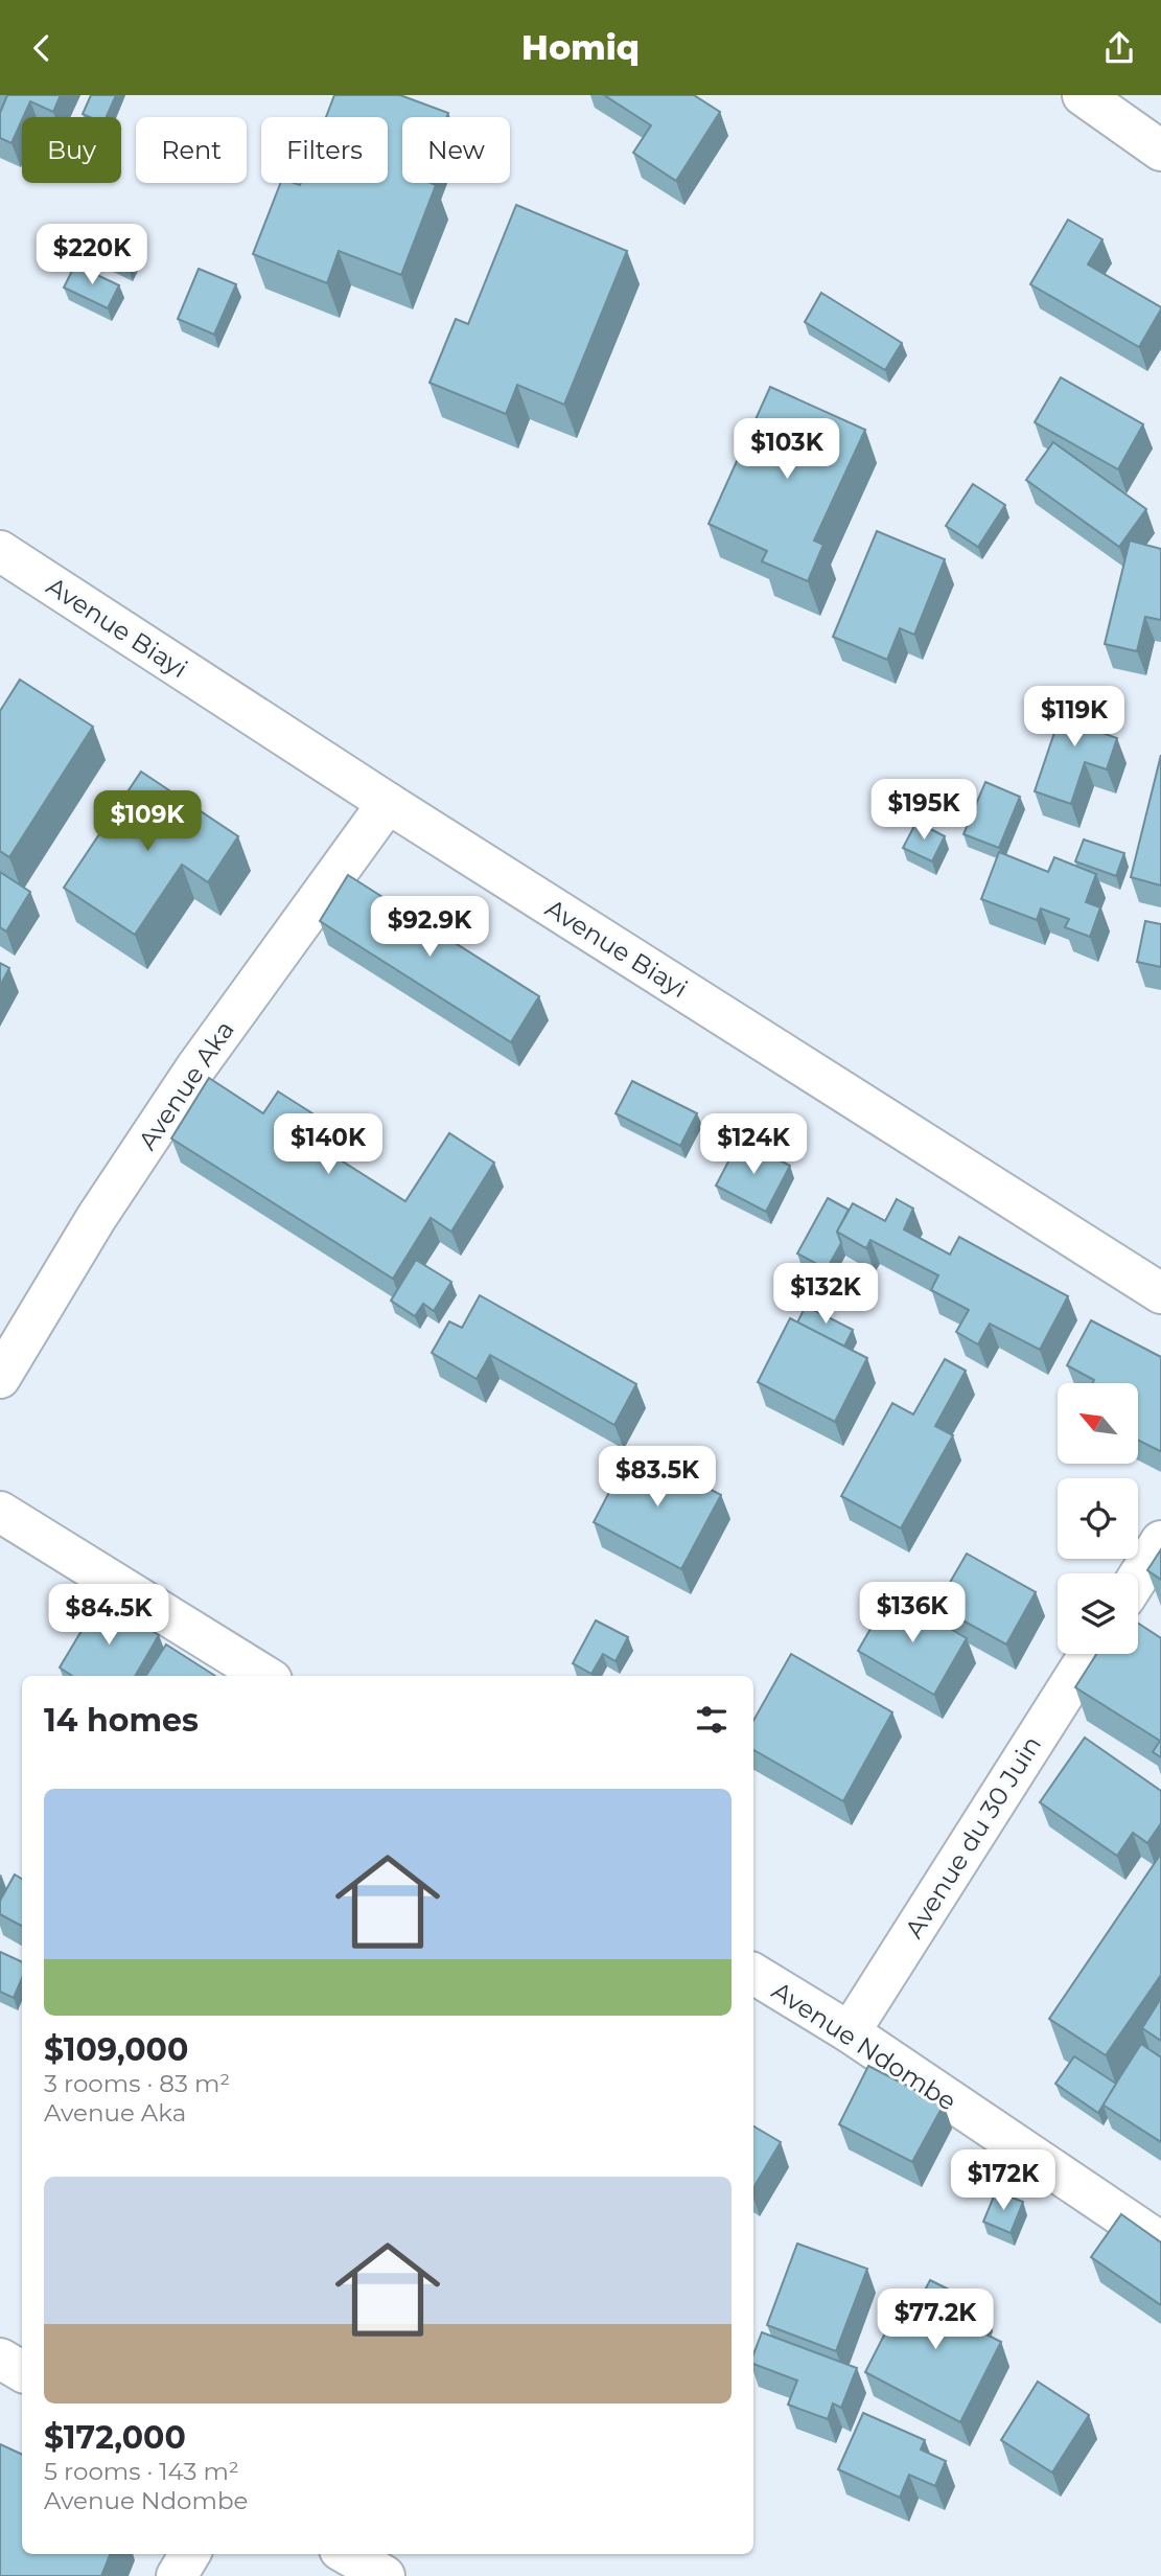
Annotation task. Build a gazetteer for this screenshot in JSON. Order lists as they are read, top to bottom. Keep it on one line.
{"streets":{"street":["Avenue Biayi","Avenue Aka","Avenue du 30 Juin","Avenue Ndombe"]},"crossings":[["Avenue Biayi","Avenue Aka"],["Avenue du 30 Juin","Avenue Ndombe"]],"north":"top left","page":{"header":"Homiq","chip":["Buy","Rent","Filters","New"],"price":["$220K","$103K","$119K","$195K","$109K","$92.9K","$140K","$124K","$132K","$83.5K","$136K","$84.5K","$172K","$77.2K"],"heading":"14 homes","list":[{"name":"$109,000","note":"3 rooms · 83 m² · Avenue Aka"},{"name":"$172,000","note":"5 rooms · 143 m² · Avenue Ndombe"}]}}
